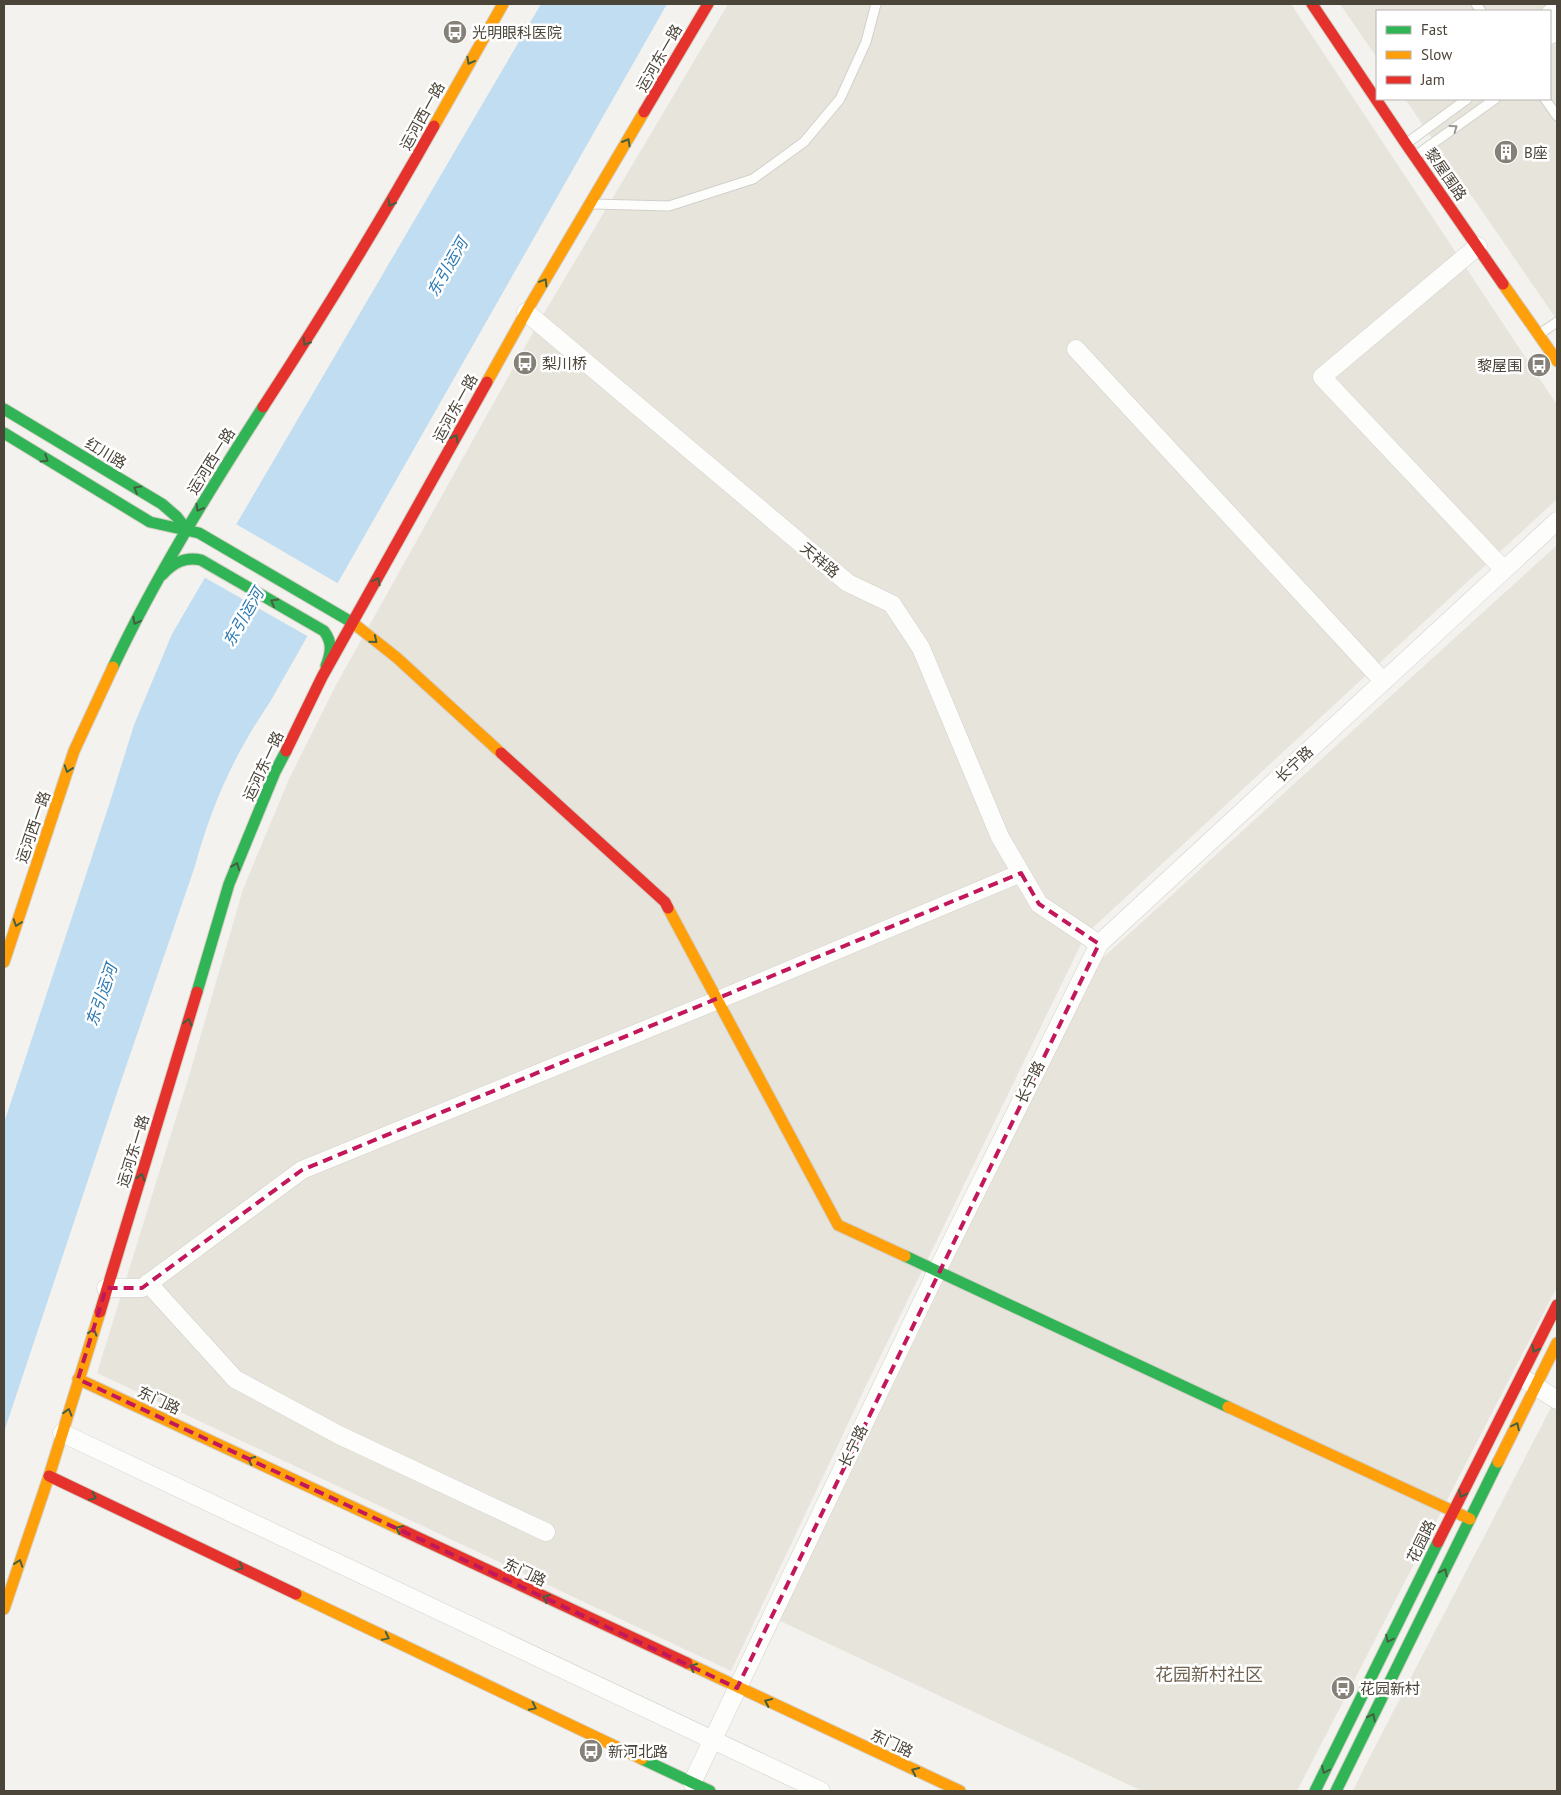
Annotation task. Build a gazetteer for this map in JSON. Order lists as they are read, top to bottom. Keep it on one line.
{"streets":{"street":["运河东一路","运河西一路","黎屋围路","红川路","天祥路","长宁路","东门路","花园路"]},"crossings":[["运河东一路","红川路"],["运河东一路","天祥路"],["运河东一路","东门路"],["运河西一路","红川路"],["红川路","长宁路"],["红川路","花园路"],["天祥路","长宁路"],["长宁路","东门路"]],"one_way":["运河东一路","运河西一路"],"districts":["花园新村社区"],"water":["东引运河"],"places":{"bus stop":["光明眼科医院","梨川桥","黎屋围","花园新村","新河北路"],"building":["B座"]},"legend":["Fast","Slow","Jam"]}
